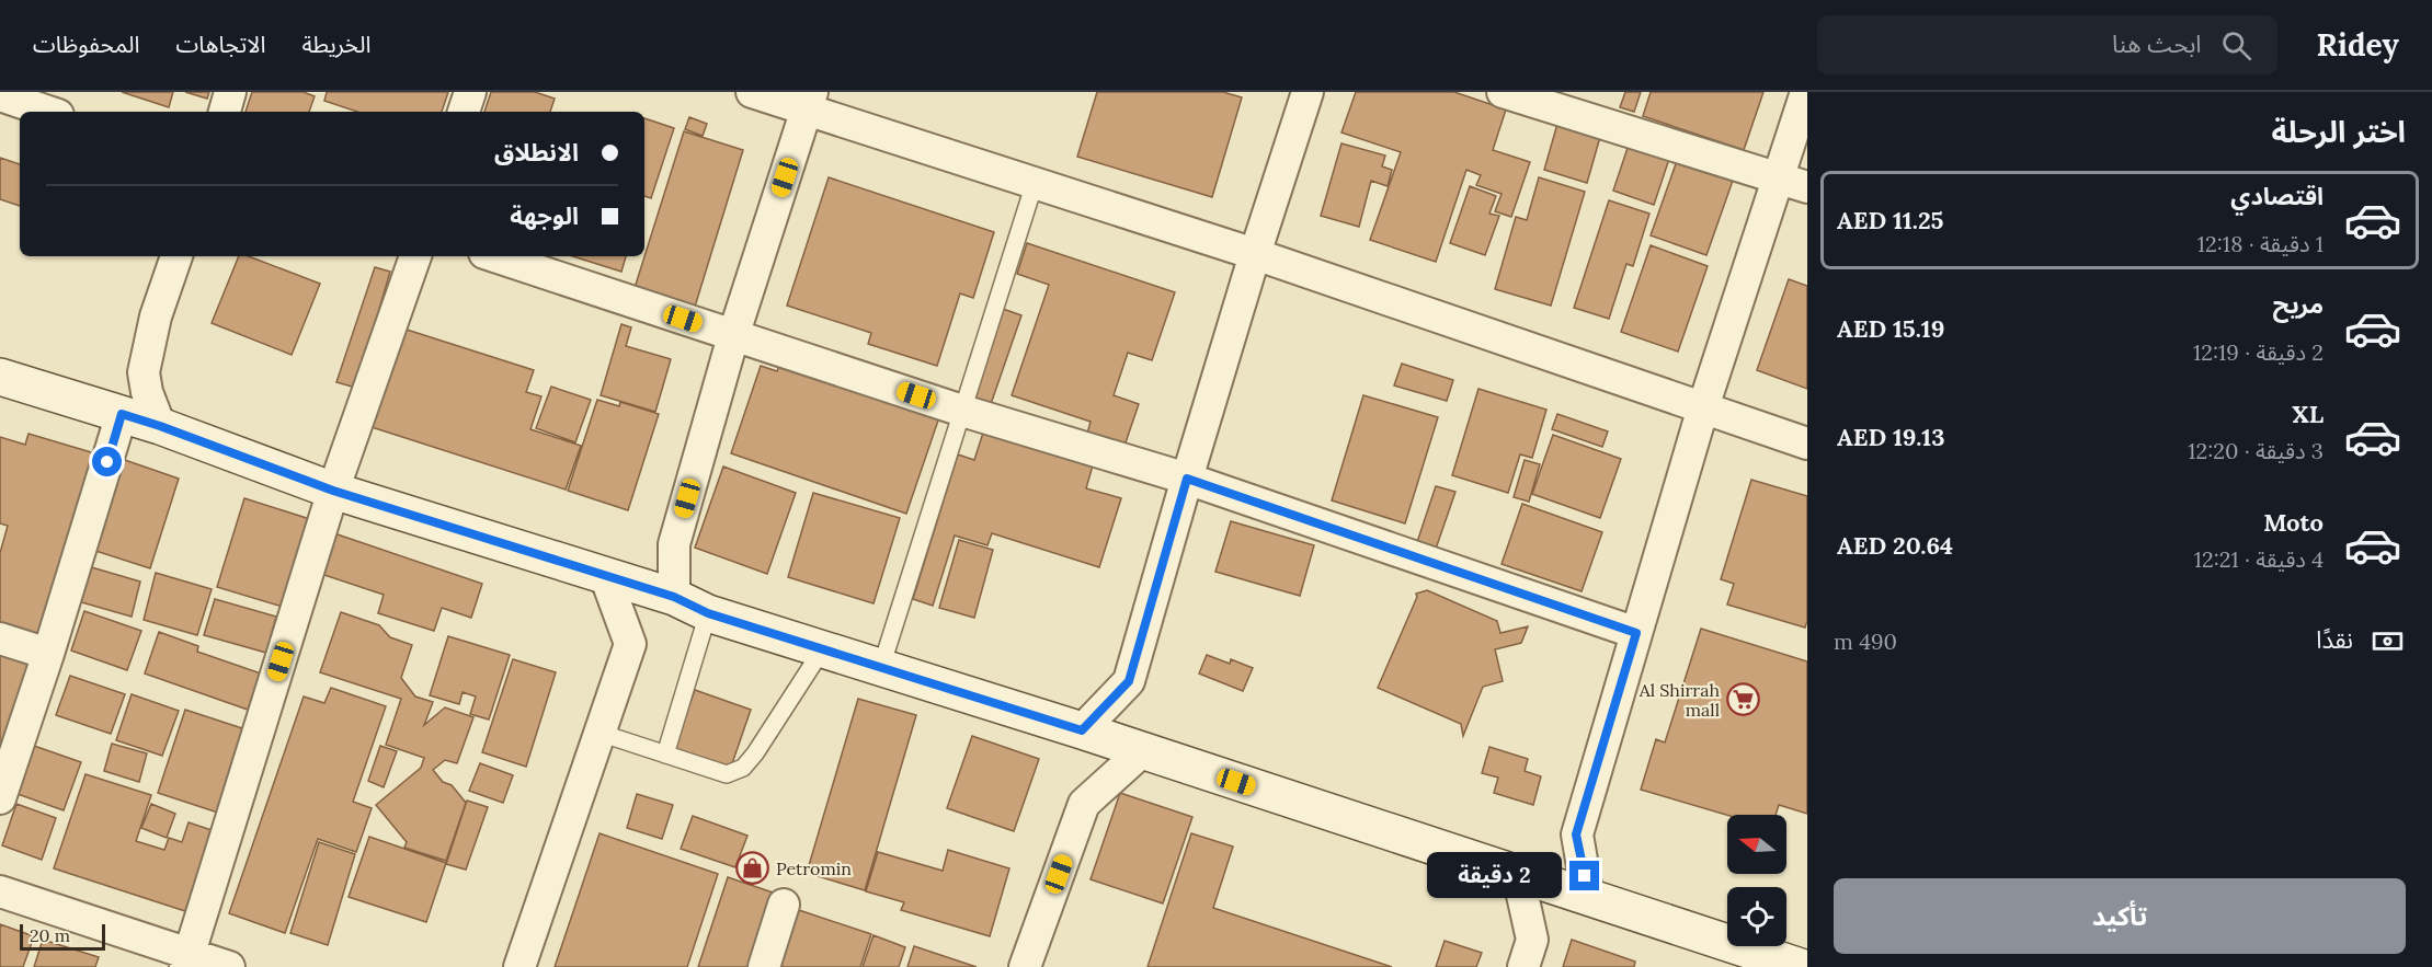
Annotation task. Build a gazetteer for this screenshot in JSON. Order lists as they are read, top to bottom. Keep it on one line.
{"places":{"supermarket":["Al Shirrah mall"],"shop":["Petromin"]},"scale_bar":"20 m","north":"left","page":{"header":"Ridey","search":"ابحث هنا","nav":["الخريطة","الاتجاهات","المحفوظات"],"heading":"اختر الرحلة","banner":["الانطلاق","الوجهة"],"list":[{"name":"اقتصادي","note":"1 دقيقة · 12:18","value":"AED 11.25"},{"name":"مريح","note":"2 دقيقة · 12:19","value":"AED 15.19"},{"name":"XL","note":"3 دقيقة · 12:20","value":"AED 19.13"},{"name":"Moto","note":"4 دقيقة · 12:21","value":"AED 20.64"}],"pay":["نقدًا","490 m"],"bubble":"2 دقيقة","buttons":"تأكيد","scale":"20 m"}}
